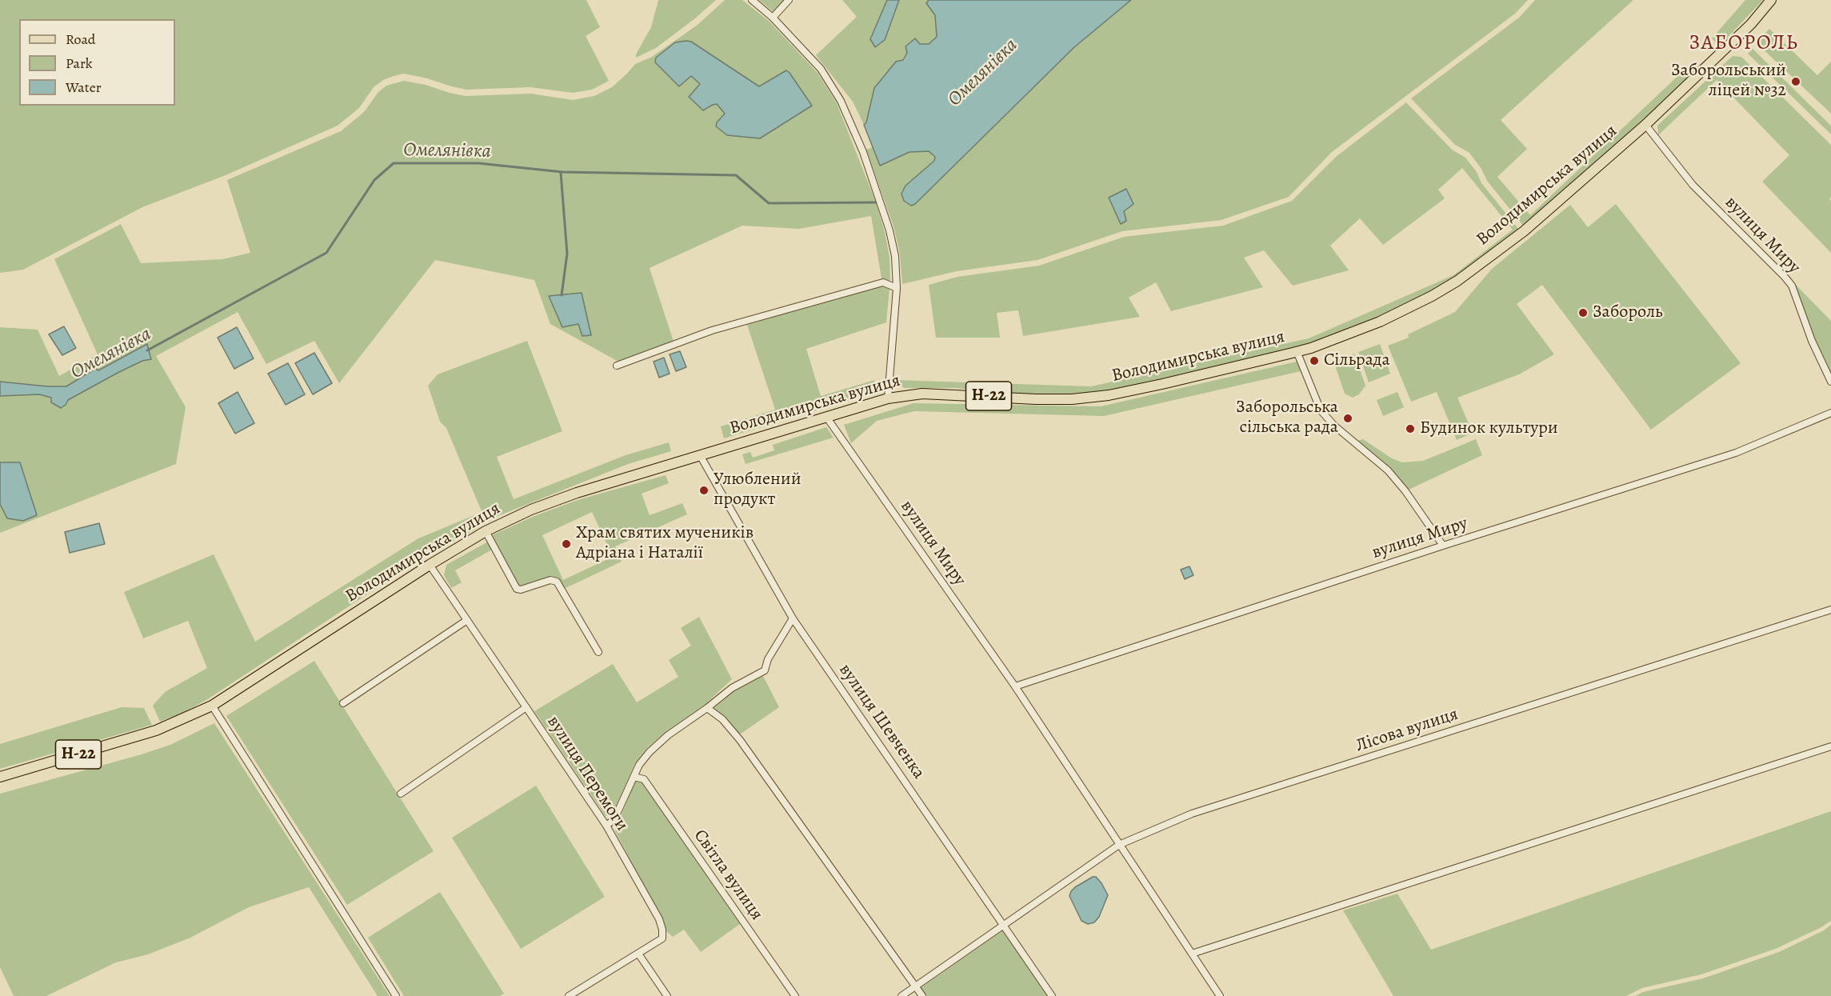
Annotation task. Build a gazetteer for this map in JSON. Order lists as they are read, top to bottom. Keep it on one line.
{"streets":{"main road":["Володимирська вулиця","Н-22"],"street":["вулиця Миру","вулиця Шевченка","Лісова вулиця","вулиця Перемоги","Світла вулиця"]},"crossings":[["Володимирська вулиця","вулиця Миру"],["Володимирська вулиця","вулиця Шевченка"],["Володимирська вулиця","вулиця Перемоги"],["вулиця Миру","Лісова вулиця"],["вулиця Шевченка","Лісова вулиця"]],"districts":["ЗАБОРОЛЬ"],"water":["Омелянівка"],"places":["Заборольський ліцей №32","Забороль","Сільрада","Заборольська сільська рада","Будинок культури","Улюблений продукт","Храм святих мучеників Адріана і Наталії"],"legend":["Road","Park","Water"]}
